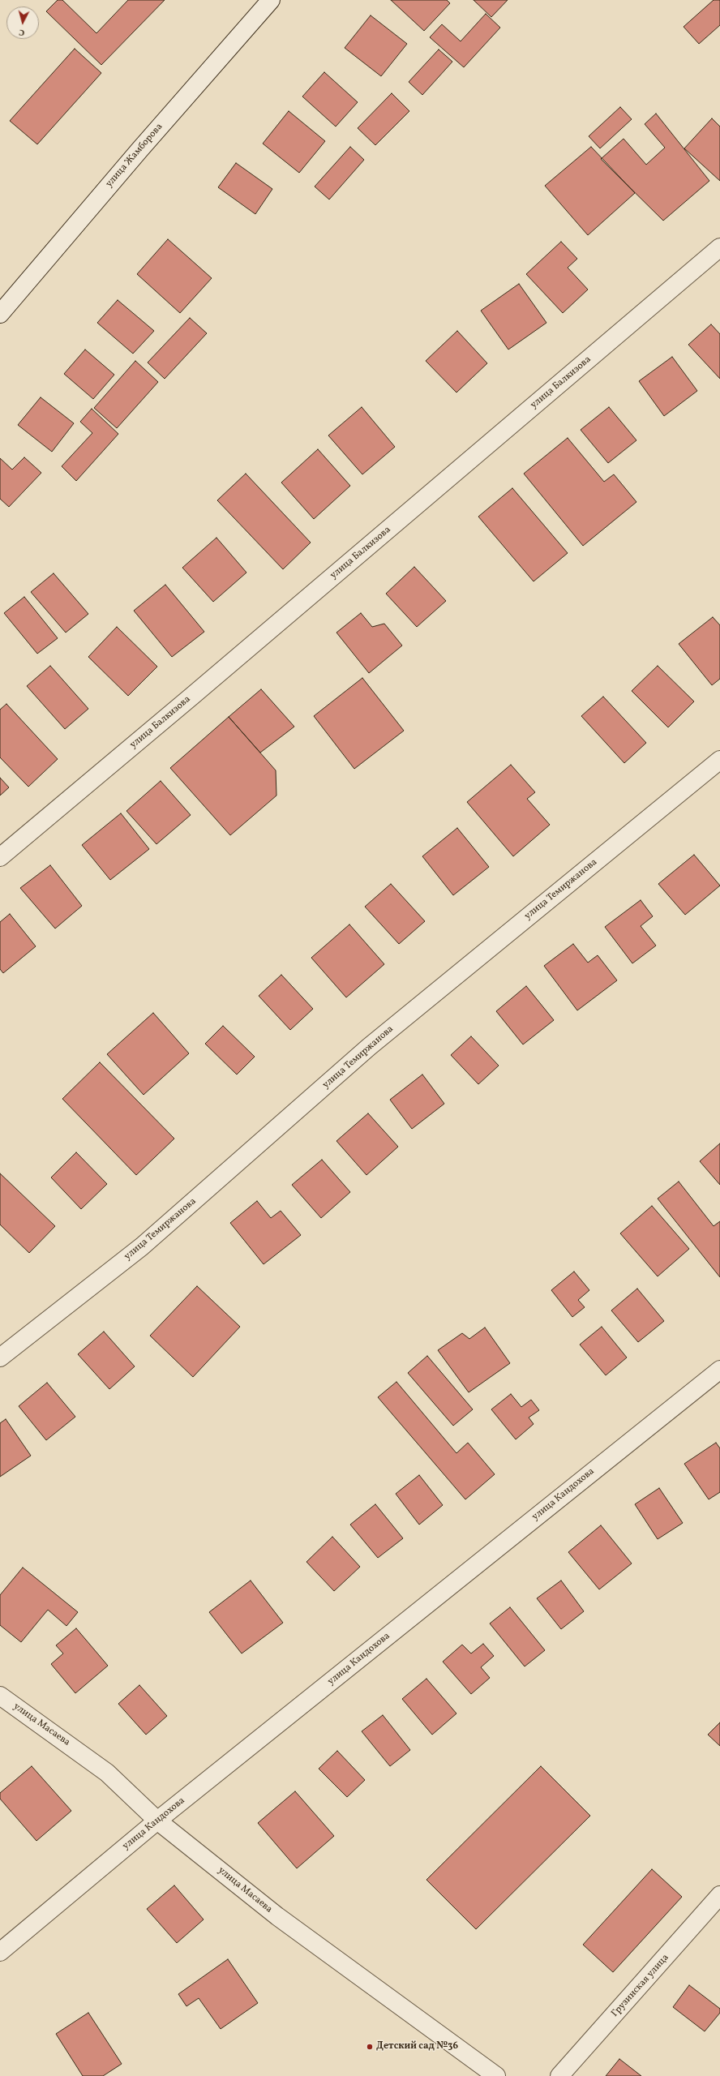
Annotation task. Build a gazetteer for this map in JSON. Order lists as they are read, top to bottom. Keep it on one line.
{"streets":{"street":["улица Жамборова","улица Балкизова","улица Темиржанова","улица Кандохова","улица Масаева","Грузинская улица"]},"crossings":[["улица Кандохова","улица Масаева"]],"places":["Детский сад №36"],"north":"bottom"}
